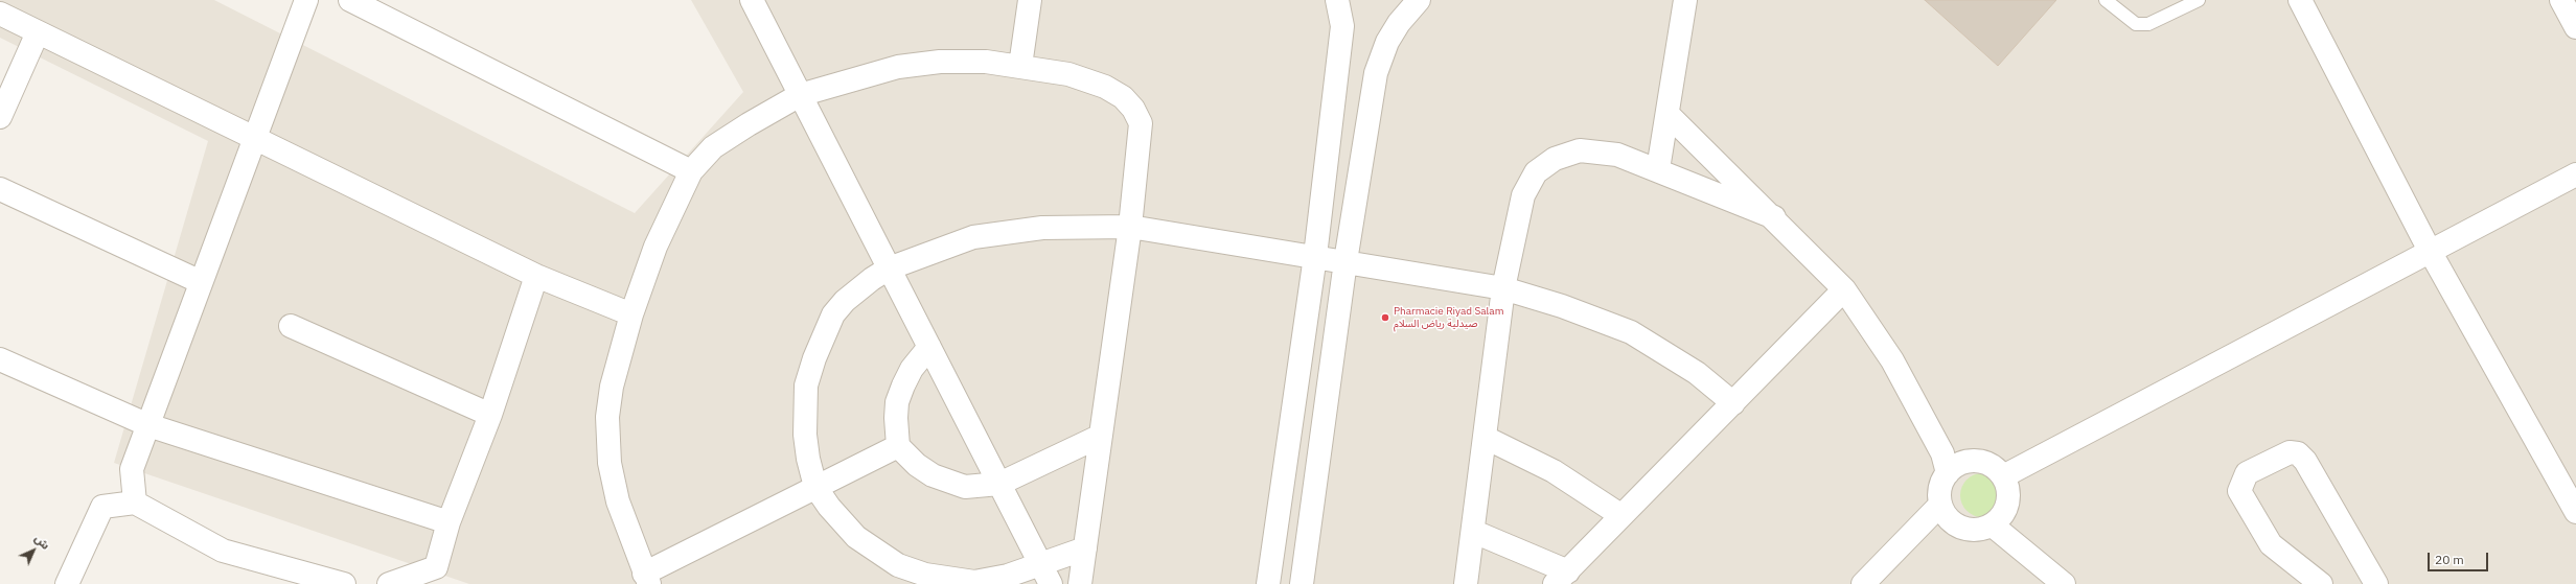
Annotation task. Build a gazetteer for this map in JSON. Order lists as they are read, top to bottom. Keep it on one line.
{"places":["Pharmacie Riyad Salam صيدلية رياض السلام"],"scale_bar":"20 m","north":"top right"}
